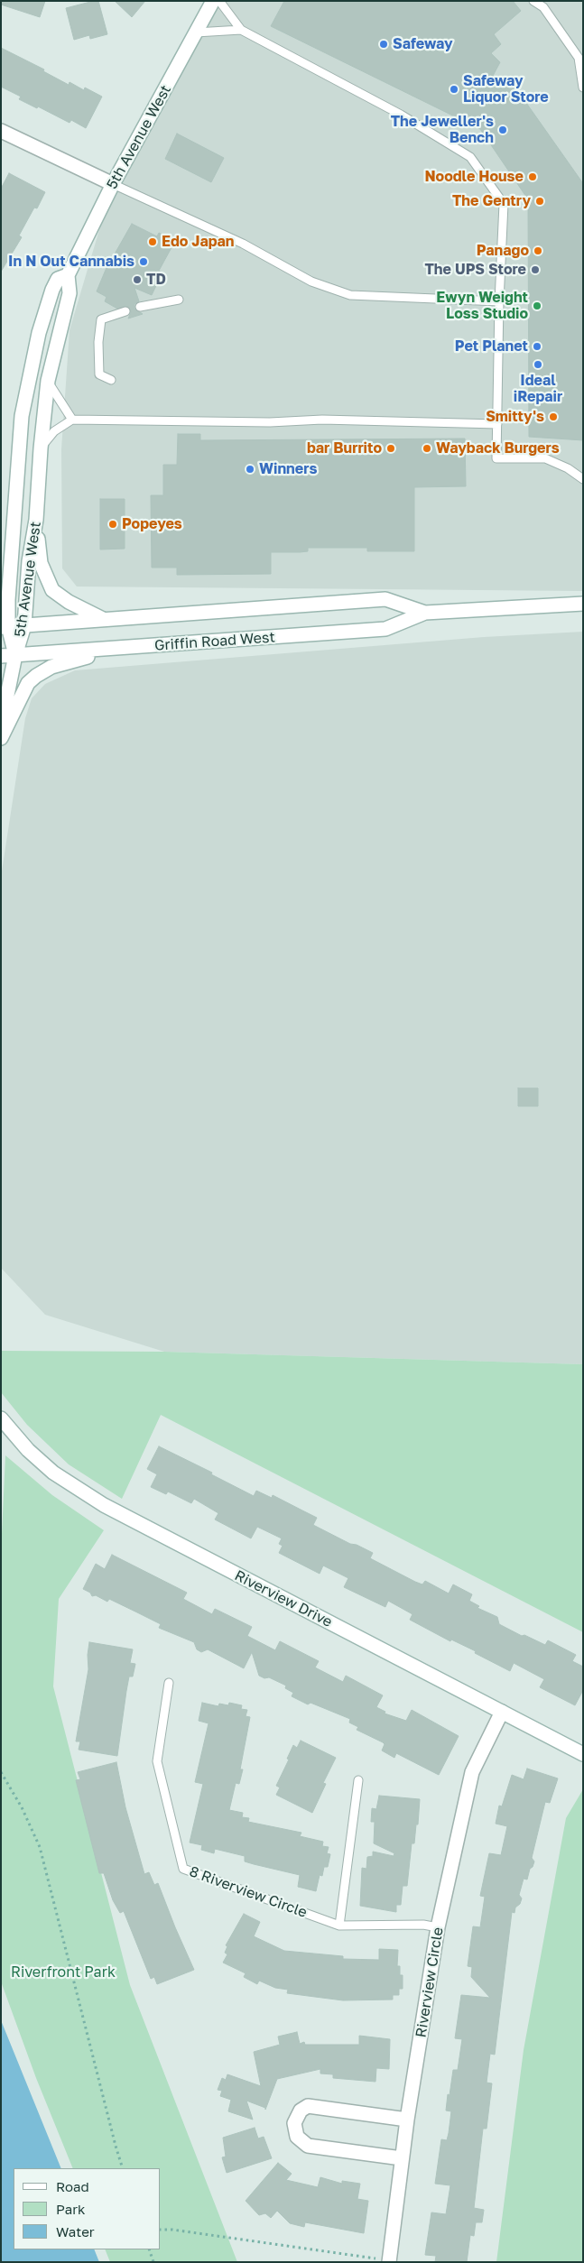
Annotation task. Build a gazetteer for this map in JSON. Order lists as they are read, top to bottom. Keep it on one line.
{"streets":{"street":["5th Avenue West","Griffin Road West","Riverview Drive","Riverview Circle"],"lane":["8 Riverview Circle"]},"crossings":[["5th Avenue West","Griffin Road West"],["Riverview Drive","Riverview Circle"],["8 Riverview Circle","Riverview Circle"]],"parks":["Riverfront Park"],"places":["Safeway","Safeway Liquor Store","The Jeweller's Bench","Noodle House","The Gentry","Edo Japan","Panago","In N Out Cannabis","The UPS Store","TD","Ewyn Weight Loss Studio","Pet Planet","Ideal iRepair","Smitty's","bar Burrito","Wayback Burgers","Winners","Popeyes"],"legend":["Road","Park","Water"]}
